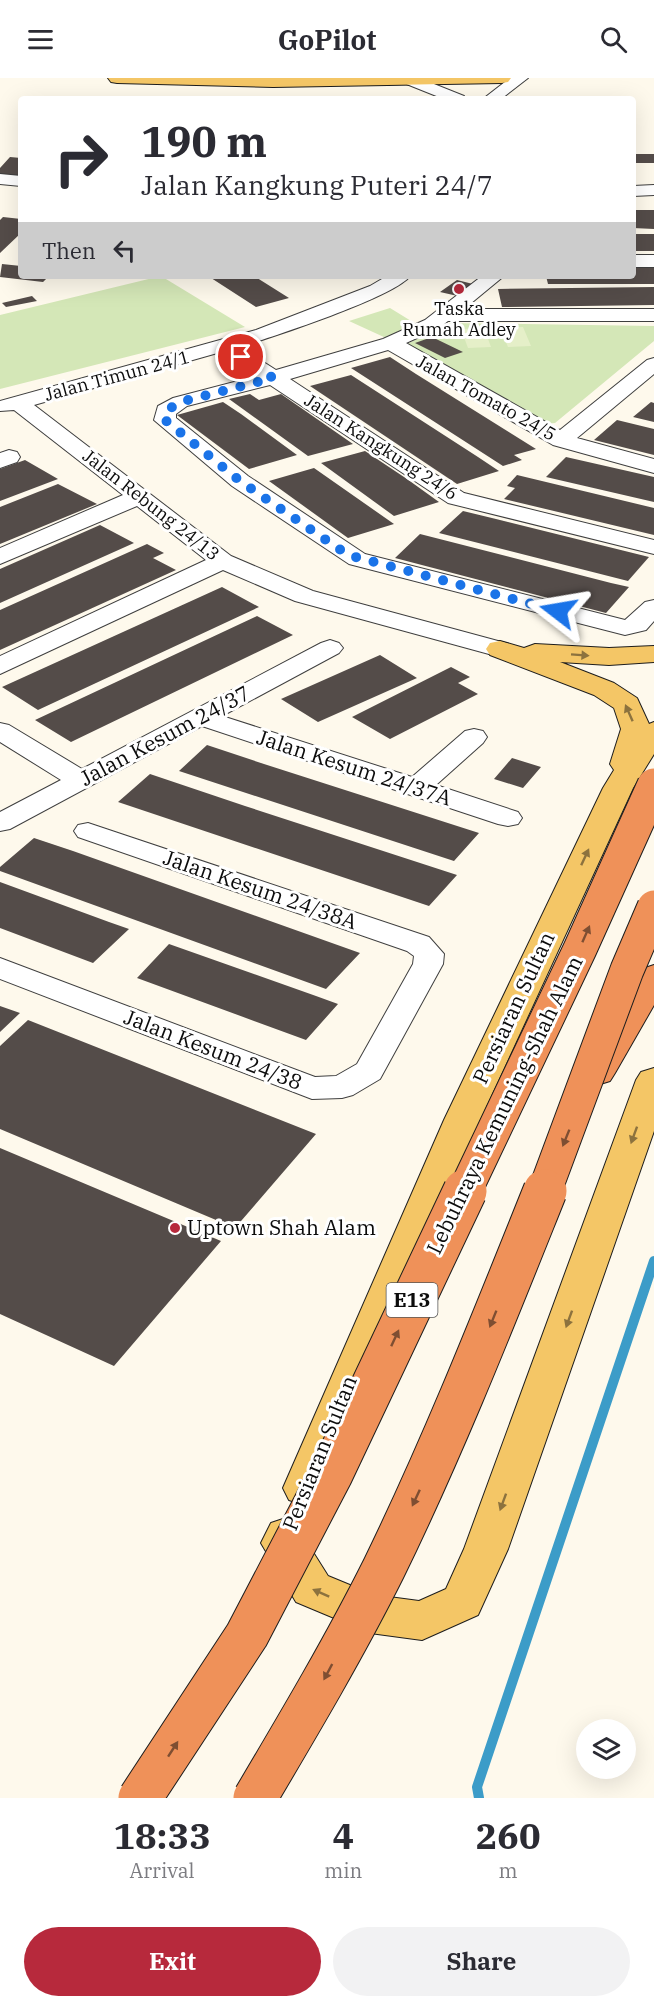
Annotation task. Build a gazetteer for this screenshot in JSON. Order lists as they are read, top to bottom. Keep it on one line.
{"streets":{"highway":["Lebuhraya Kemuning-Shah Alam","E13"],"main road":["Persiaran Sultan"],"street":["Jalan Timun 24/1","Jalan Tomato 24/5","Jalan Kangkung 24/6","Jalan Rebung 24/13","Jalan Kesum 24/37","Jalan Kesum 24/37A","Jalan Kesum 24/38A","Jalan Kesum 24/38"]},"crossings":[["Jalan Timun 24/1","Jalan Kangkung 24/6"],["Jalan Timun 24/1","Jalan Rebung 24/13"],["Jalan Kesum 24/37","Jalan Kesum 24/37A"],["Jalan Kesum 24/38A","Jalan Kesum 24/38"],["Persiaran Sultan","Lebuhraya Kemuning-Shah Alam"]],"places":["Taska Rumah Adley","Uptown Shah Alam"],"page":{"header":"GoPilot","turn":["190 m","Jalan Kangkung Puteri 24/7"],"then":"Then","eta":["18:33","Arrival","4","min","260","m"],"buttons":["Exit","Share"]}}
